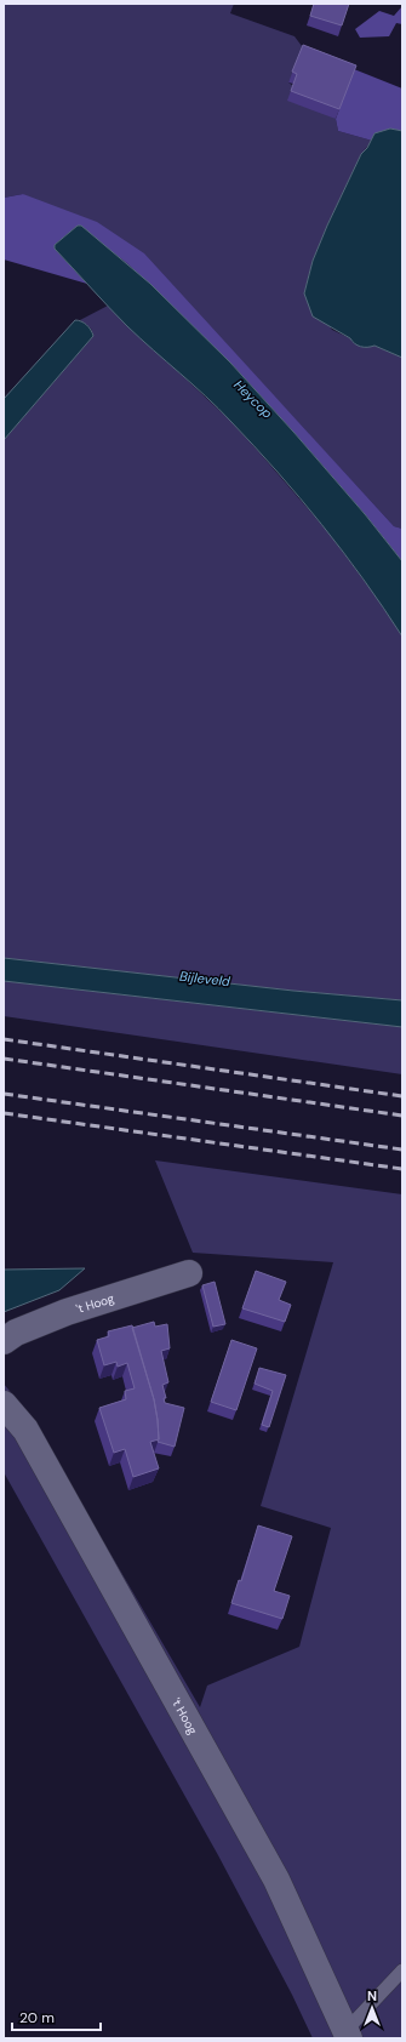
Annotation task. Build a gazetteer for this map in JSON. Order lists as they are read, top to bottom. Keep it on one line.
{"streets":{"street":["'t Hoog"]},"water":["Heycop","Bijleveld"],"scale_bar":"20 m","north":"top"}
